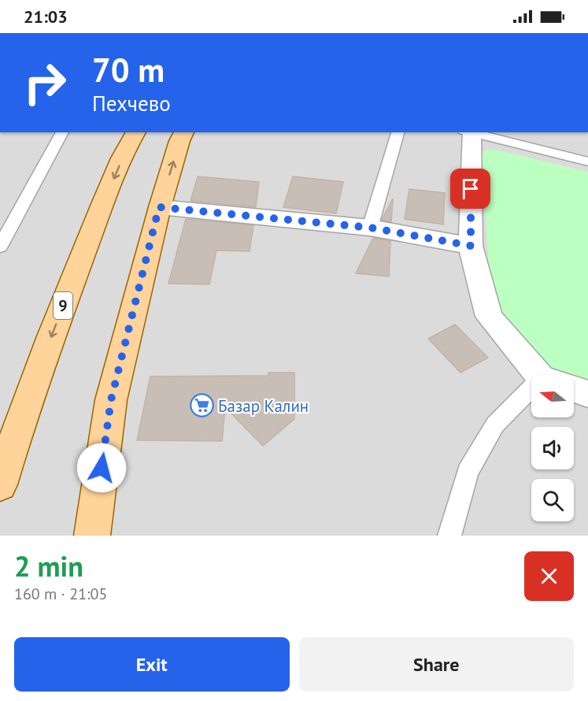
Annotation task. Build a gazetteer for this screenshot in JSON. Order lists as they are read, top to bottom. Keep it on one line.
{"streets":{"main road":["9"]},"places":{"supermarket":["Базар Калин"]},"north":"left","page":{"status":"21:03","turn":["70 m","Пехчево"],"heading":["2 min","160 m · 21:05"],"buttons":["Exit","Share"]}}
